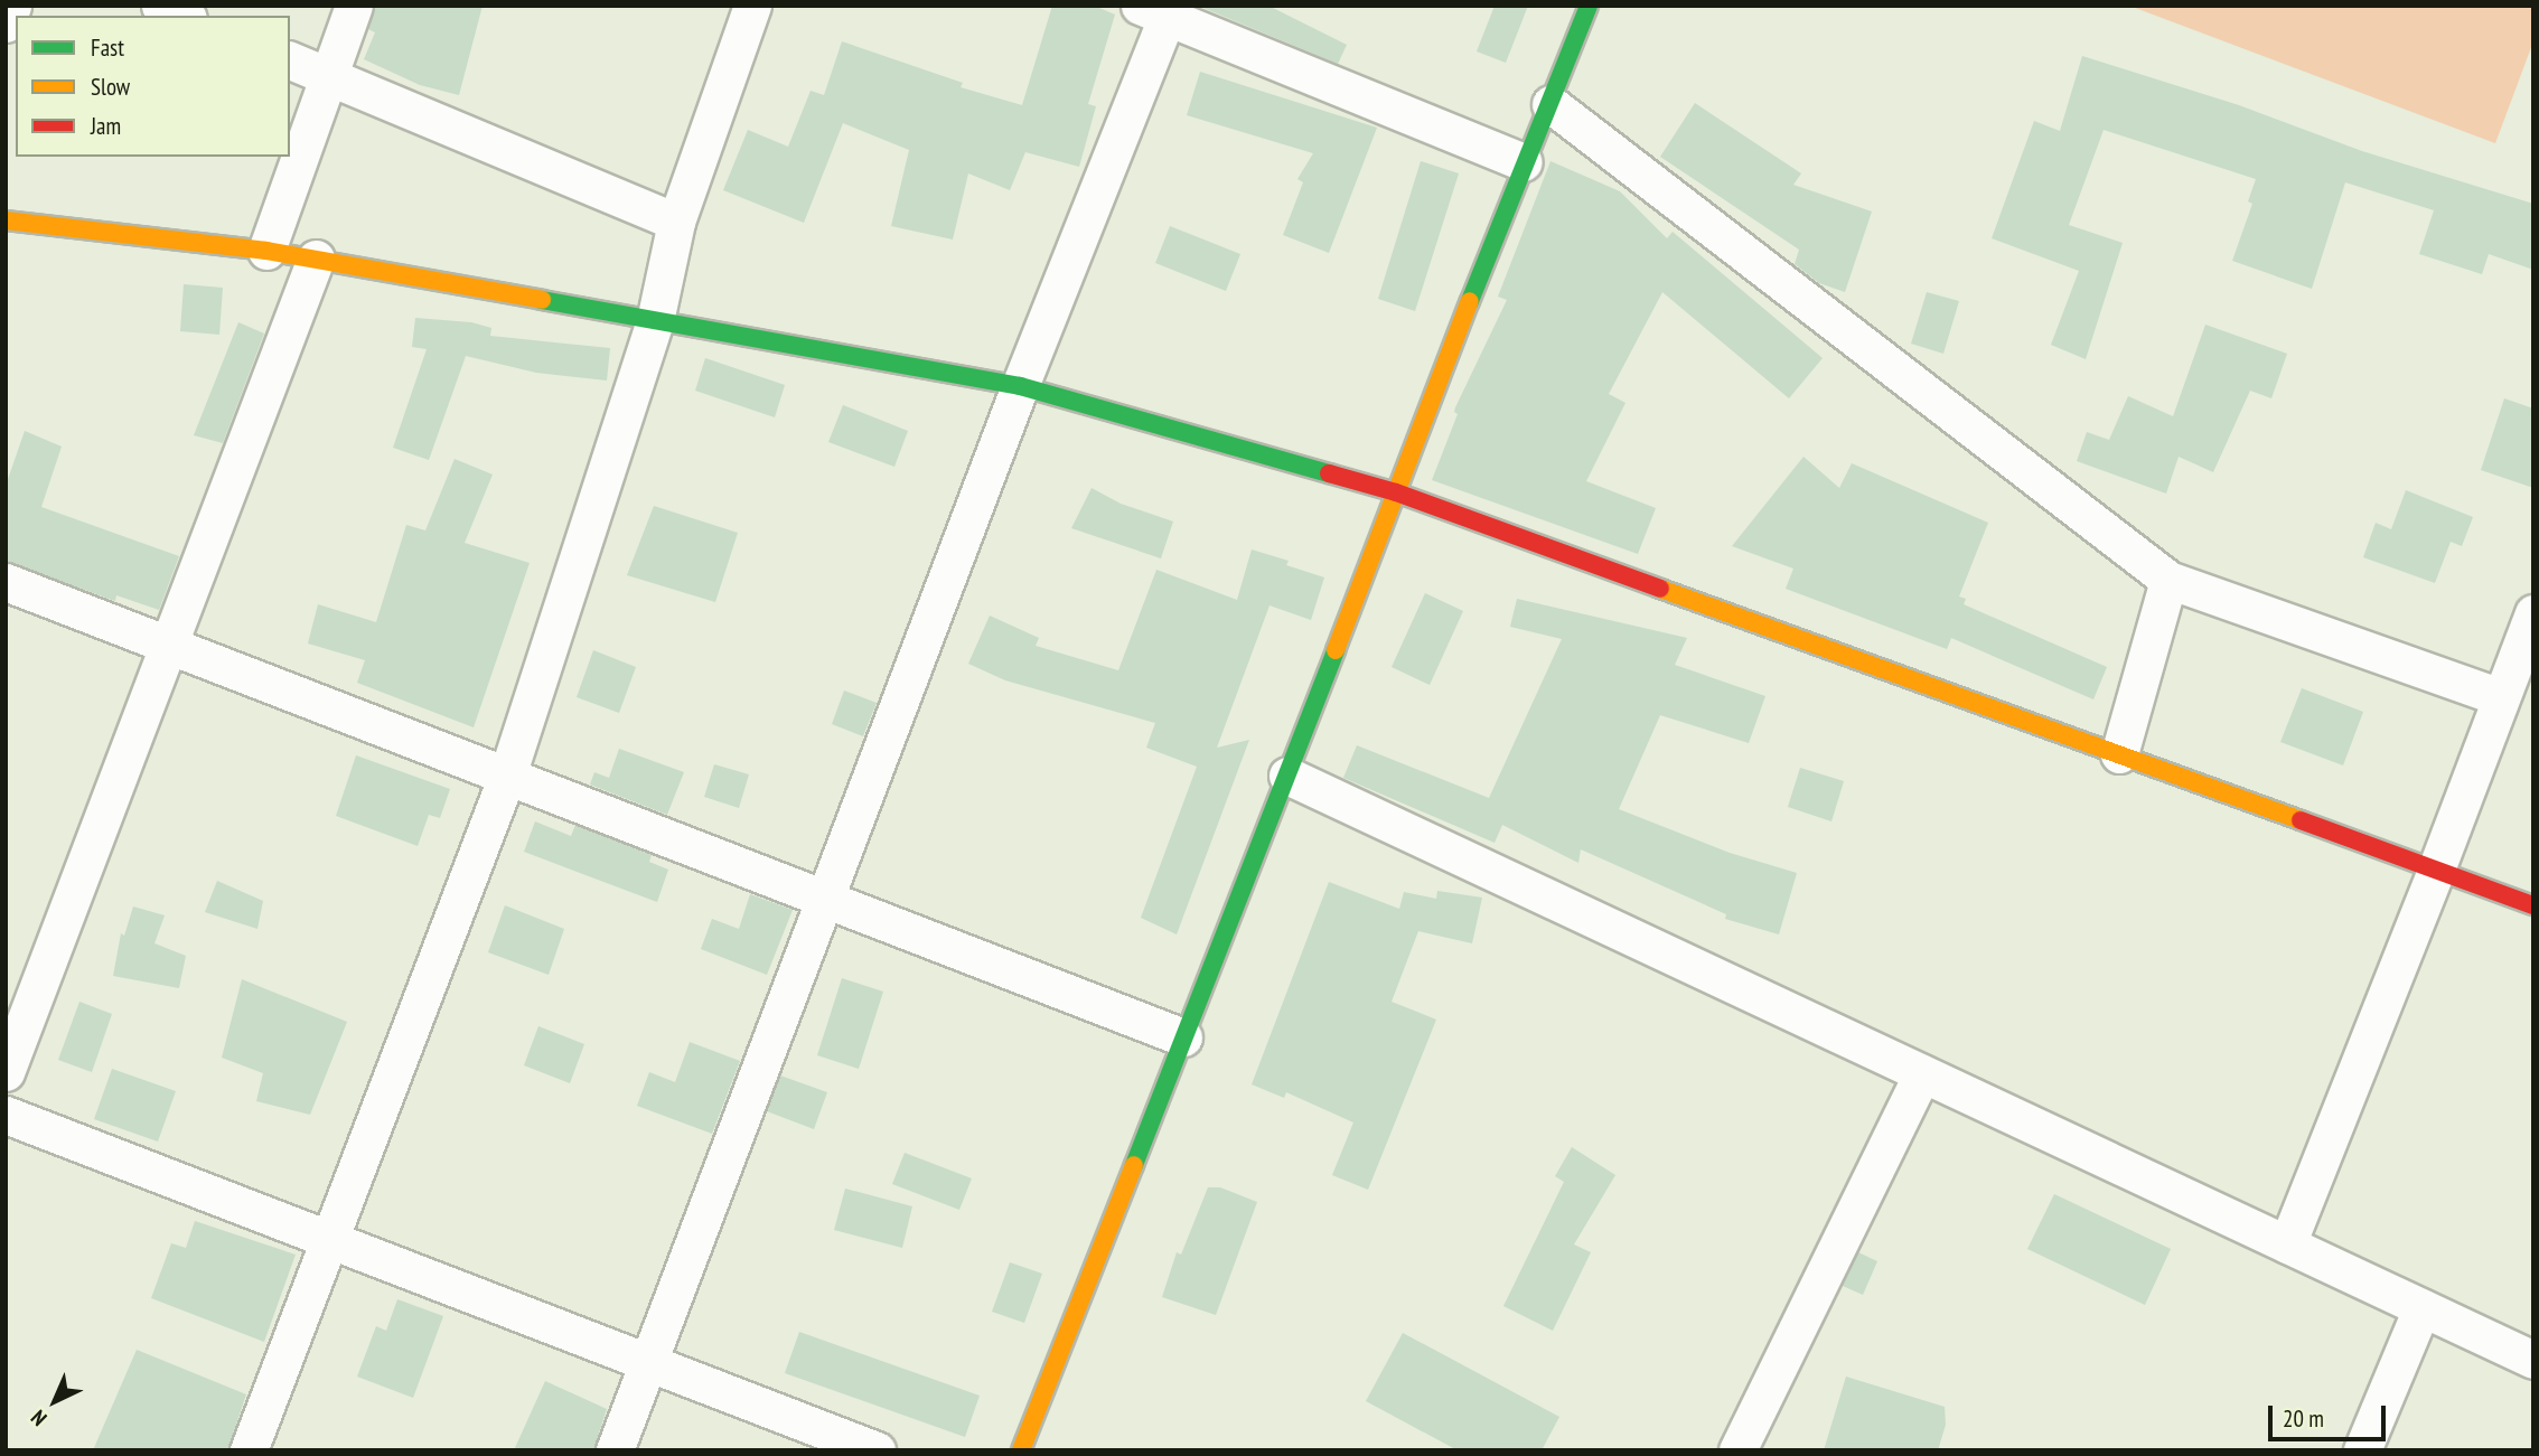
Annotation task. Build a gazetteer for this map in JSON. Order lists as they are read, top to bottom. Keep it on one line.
{"legend":["Fast","Slow","Jam"],"scale_bar":"20 m","north":"bottom left"}
